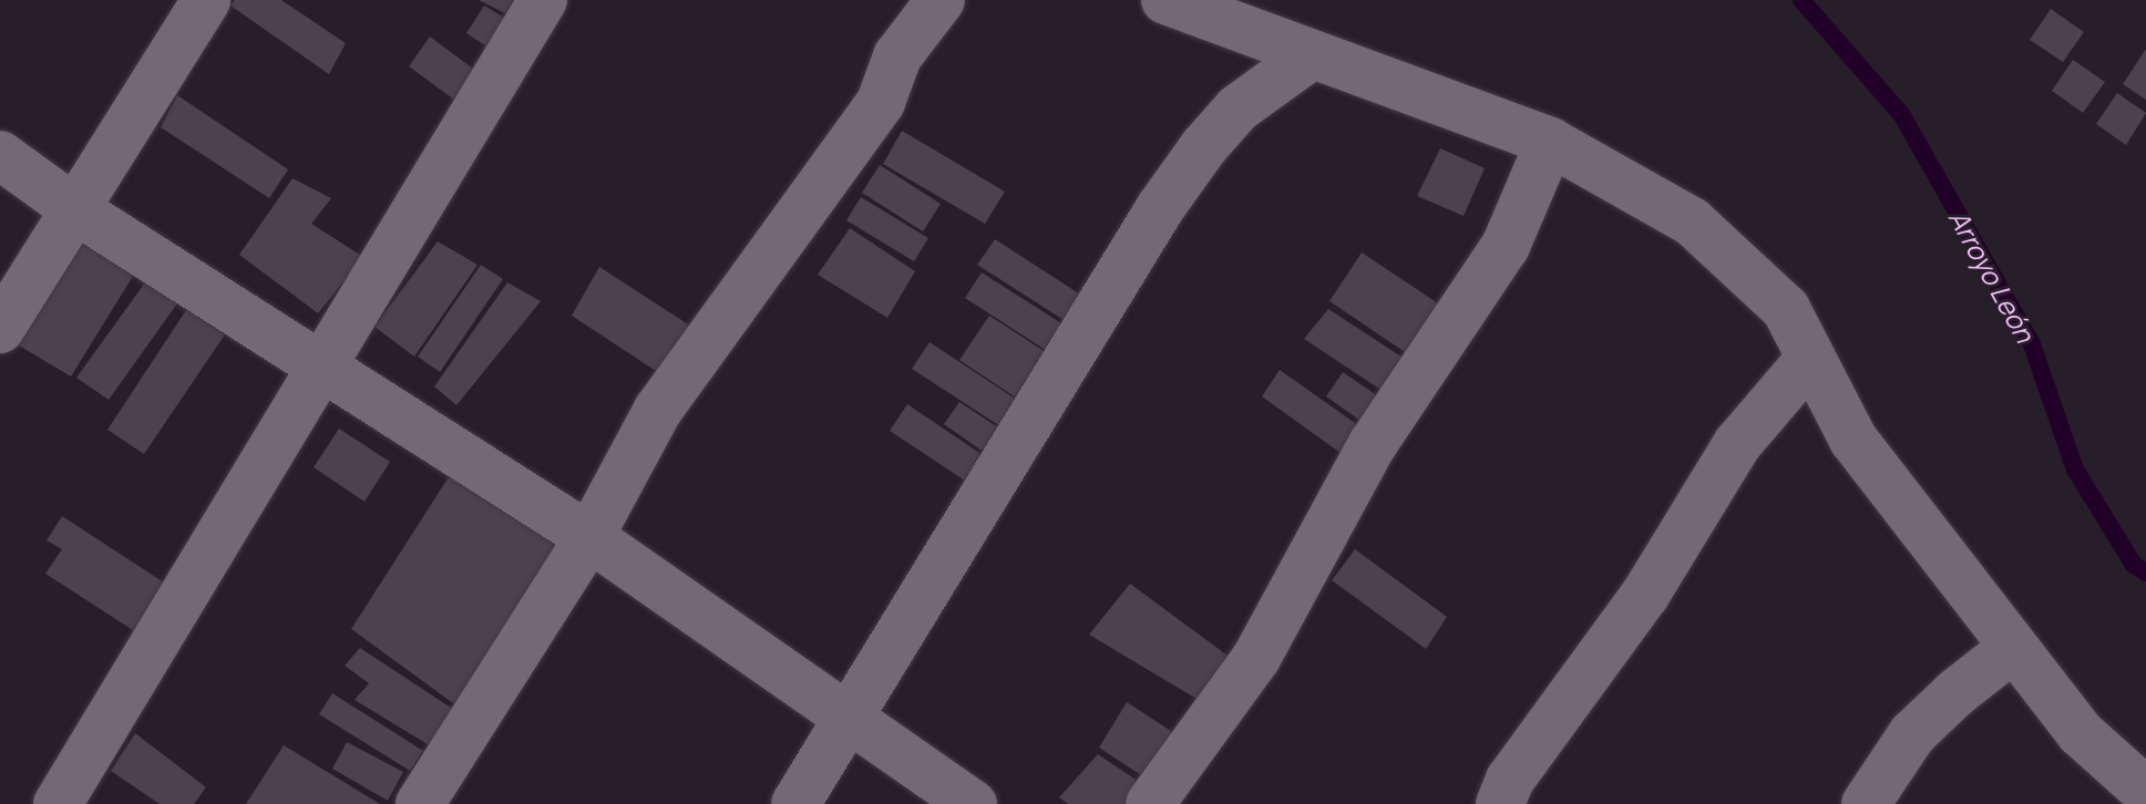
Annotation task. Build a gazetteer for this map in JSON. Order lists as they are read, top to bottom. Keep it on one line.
{"water":["Arroyo León"]}
